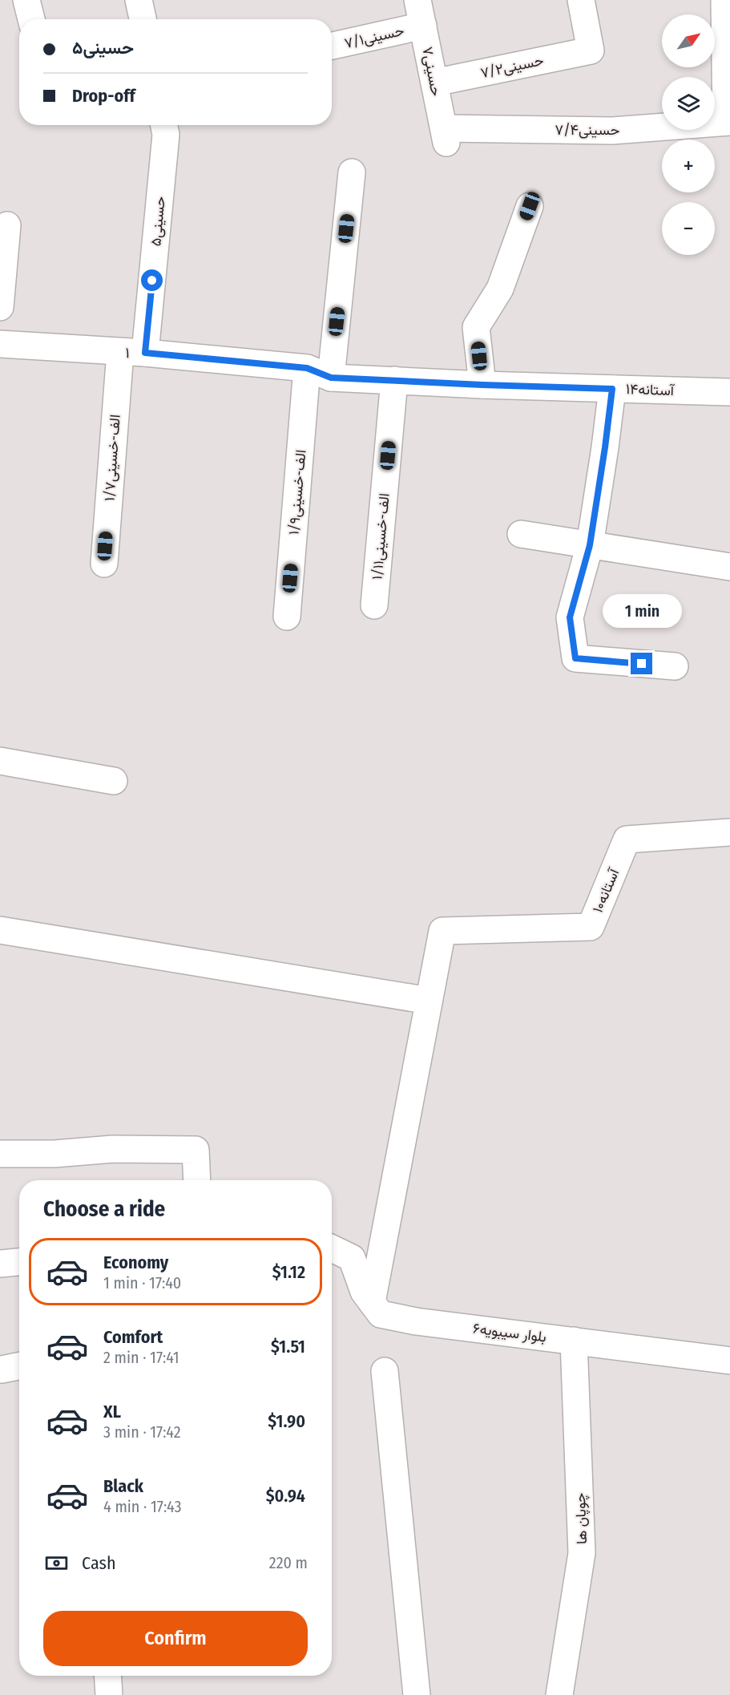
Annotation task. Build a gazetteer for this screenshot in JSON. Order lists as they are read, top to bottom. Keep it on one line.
{"streets":{"street":["حسینی۷/۱","حسینی۷/۲","حسینی۷","حسینی۷/۴","حسینی۵","۱","آستانه۱۴","الف-خسینی۱/۷","الف-خسینی۱/۹","الف-خسینی۱/۱۱","آستانه۱۰","۶بلوار سیبویه","چوپان ها"]},"crossings":[["حسینی۷/۱","حسینی۷"],["حسینی۷/۲","حسینی۷"],["حسینی۷","حسینی۷/۴"],["حسینی۵","۱"],["حسینی۵","الف-خسینی۱/۷"],["۱","آستانه۱۴"],["۱","الف-خسینی۱/۷"],["۱","الف-خسینی۱/۹"],["۱","الف-خسینی۱/۱۱"],["۶بلوار سیبویه","چوپان ها"]],"north":"top right","page":{"map_buttons":["+","−"],"banner":["حسینی۵","Drop-off"],"bubble":"1 min","heading":"Choose a ride","list":[{"name":"Economy","note":"1 min · 17:40","value":"$1.12"},{"name":"Comfort","note":"2 min · 17:41","value":"$1.51"},{"name":"XL","note":"3 min · 17:42","value":"$1.90"},{"name":"Black","note":"4 min · 17:43","value":"$0.94"}],"pay":["Cash","220 m"],"buttons":"Confirm"}}
